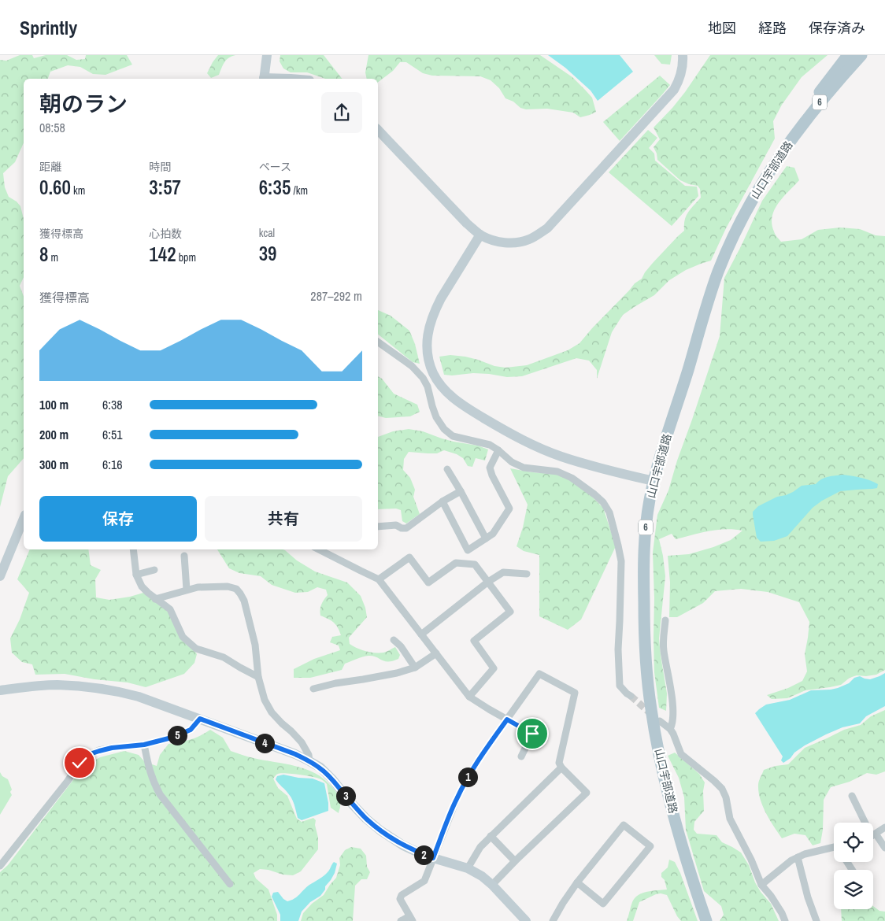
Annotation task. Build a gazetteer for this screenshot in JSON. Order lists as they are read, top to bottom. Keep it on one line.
{"streets":{"main road":["6","山口宇部道路"]},"page":{"header":"Sprintly","nav":["地図","経路","保存済み"],"heading":["朝のラン","08:58"],"stats":[["距離","0.60 km"],["時間","3:57"],["ペース","6:35 /km"],["獲得標高","8 m"],["心拍数","142 bpm"],["kcal","39"]],"chart":["獲得標高","287–292 m"],"list":[{"name":"100 m","note":"6:38"},{"name":"200 m","note":"6:51"},{"name":"300 m","note":"6:16"}],"buttons":["保存","共有"],"pins":["5","4","1","3","2"]}}
